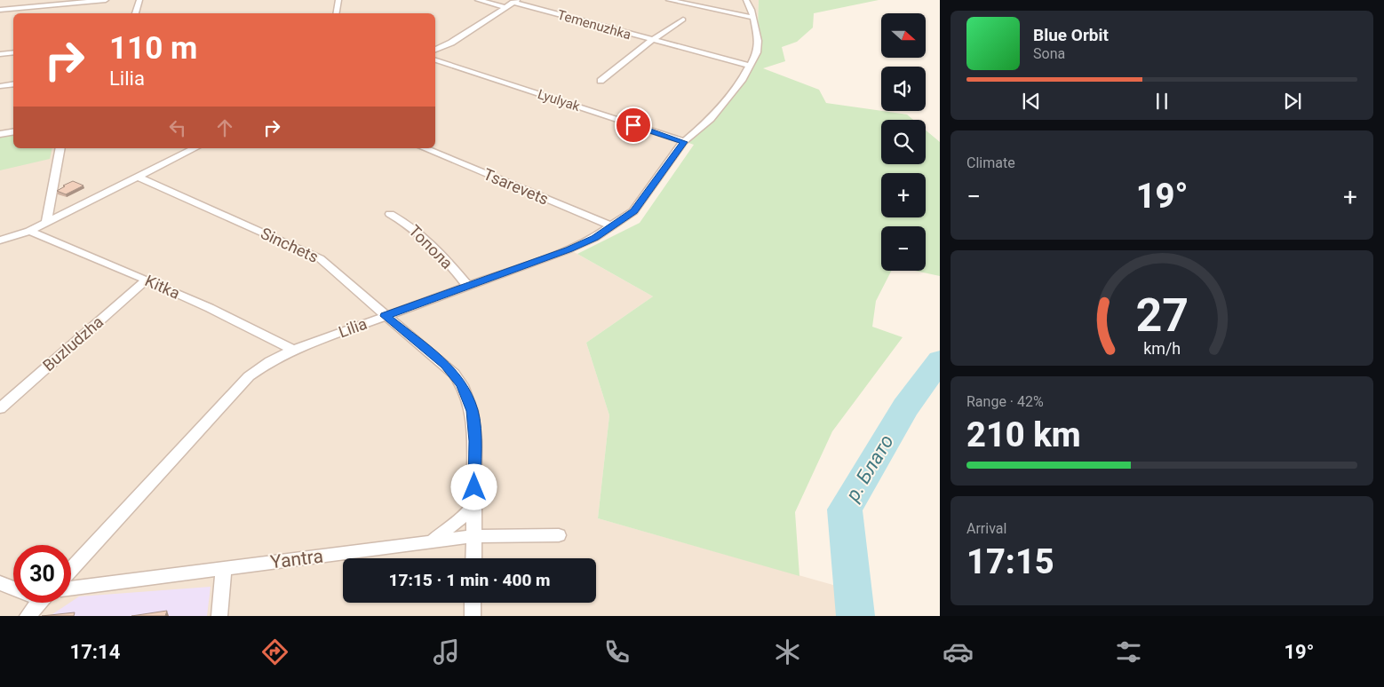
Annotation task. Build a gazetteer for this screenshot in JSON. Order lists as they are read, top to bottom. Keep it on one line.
{"streets":{"street":["Temenuzhka","Lyulyak","Tsarevets","Sinchets","Топола","Kitka","Lilia","Buzludzha","Yantra"]},"crossings":[["Temenuzhka","Lilia"],["Lyulyak","Lilia"],["Tsarevets","Lilia"],["Sinchets","Lilia"],["Sinchets","Yantra"],["Топола","Lilia"],["Kitka","Lilia"],["Kitka","Buzludzha"]],"water":["р. Блато"],"north":"right","page":{"map_buttons":["+","−"],"turn":["110 m","Lilia"],"song":["Blue Orbit","Sona"],"tile":["Climate",["Range · 42%","210 km"],["Arrival","17:15"]],"heat":["−","19°","+"],"limit":"30","trip":"17:15 · 1 min · 400 m","tabs":["17:14","19°"],"gauge":["27","km/h"]}}
